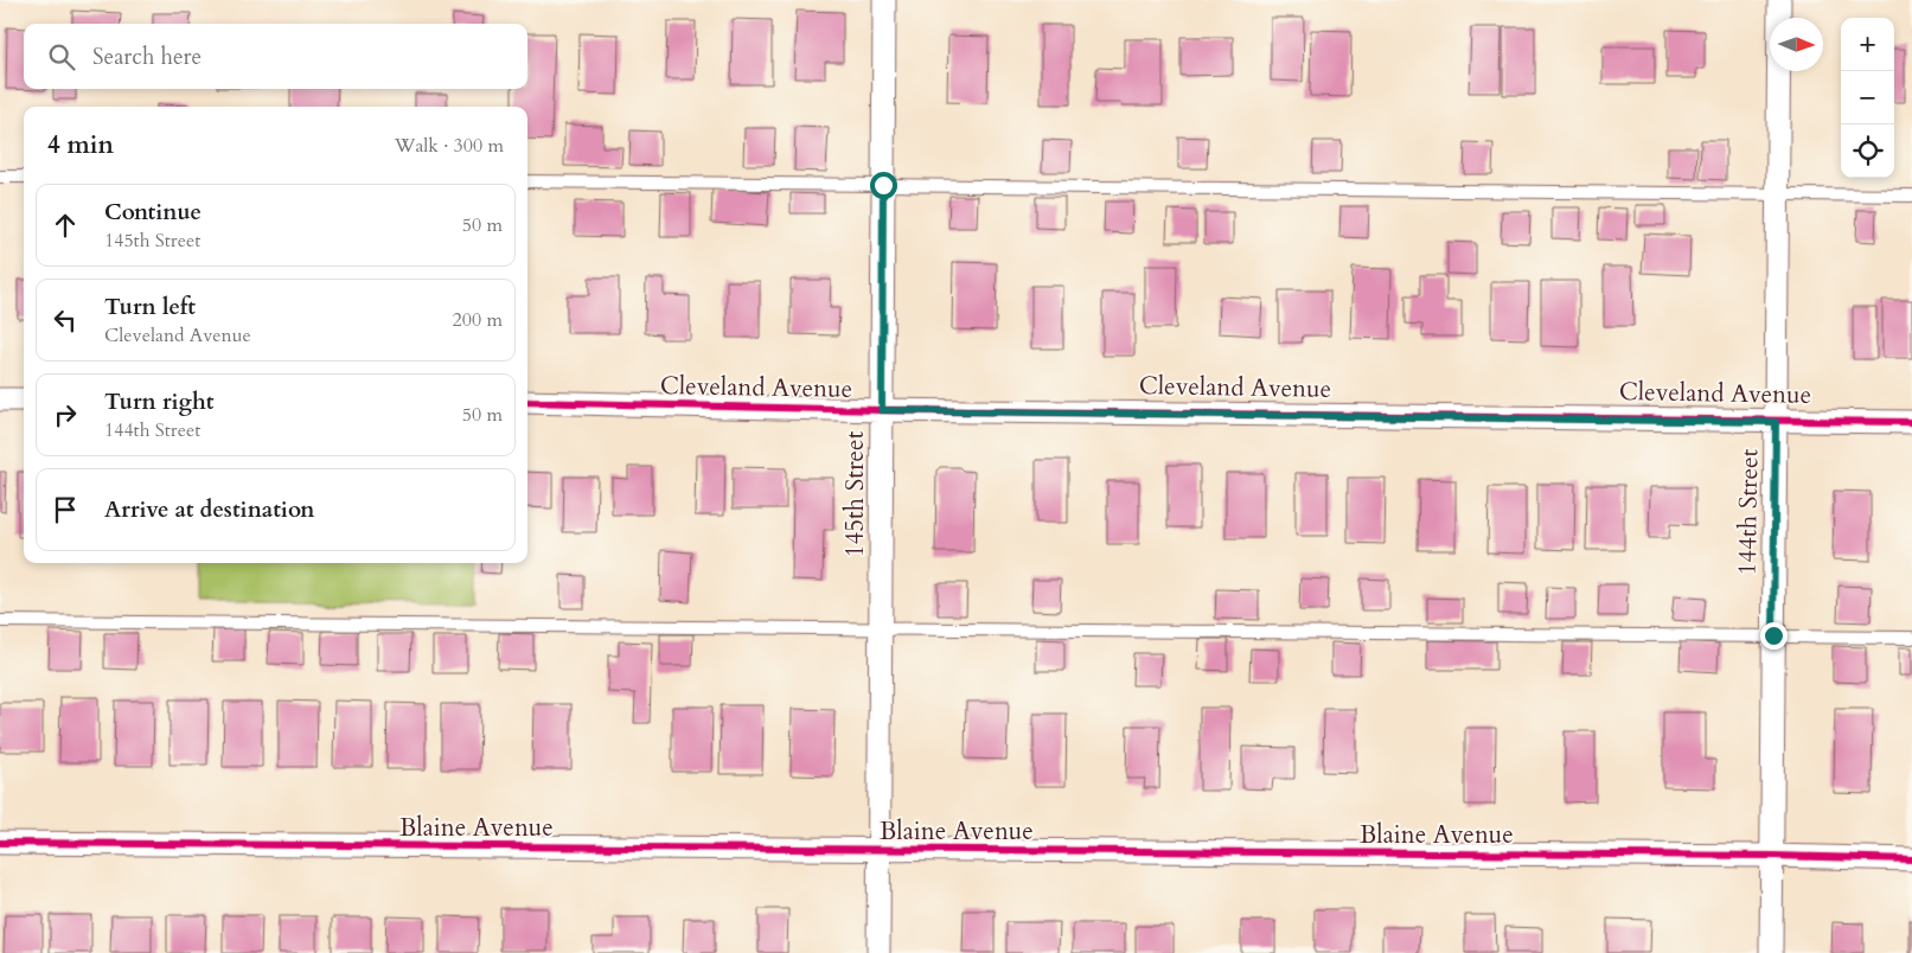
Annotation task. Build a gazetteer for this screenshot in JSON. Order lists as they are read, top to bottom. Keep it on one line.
{"streets":{"street":["Cleveland Avenue","145th Street","144th Street","Blaine Avenue"]},"crossings":[["Cleveland Avenue","145th Street"],["Cleveland Avenue","144th Street"],["145th Street","Blaine Avenue"],["144th Street","Blaine Avenue"]],"north":"right","page":{"map_buttons":["+","−"],"search":"Search here","heading":["4 min","Walk · 300 m"],"list":[["Continue","145th Street","50 m"],["Turn left","Cleveland Avenue","200 m"],["Turn right","144th Street","50 m"],"Arrive at destination"]}}
